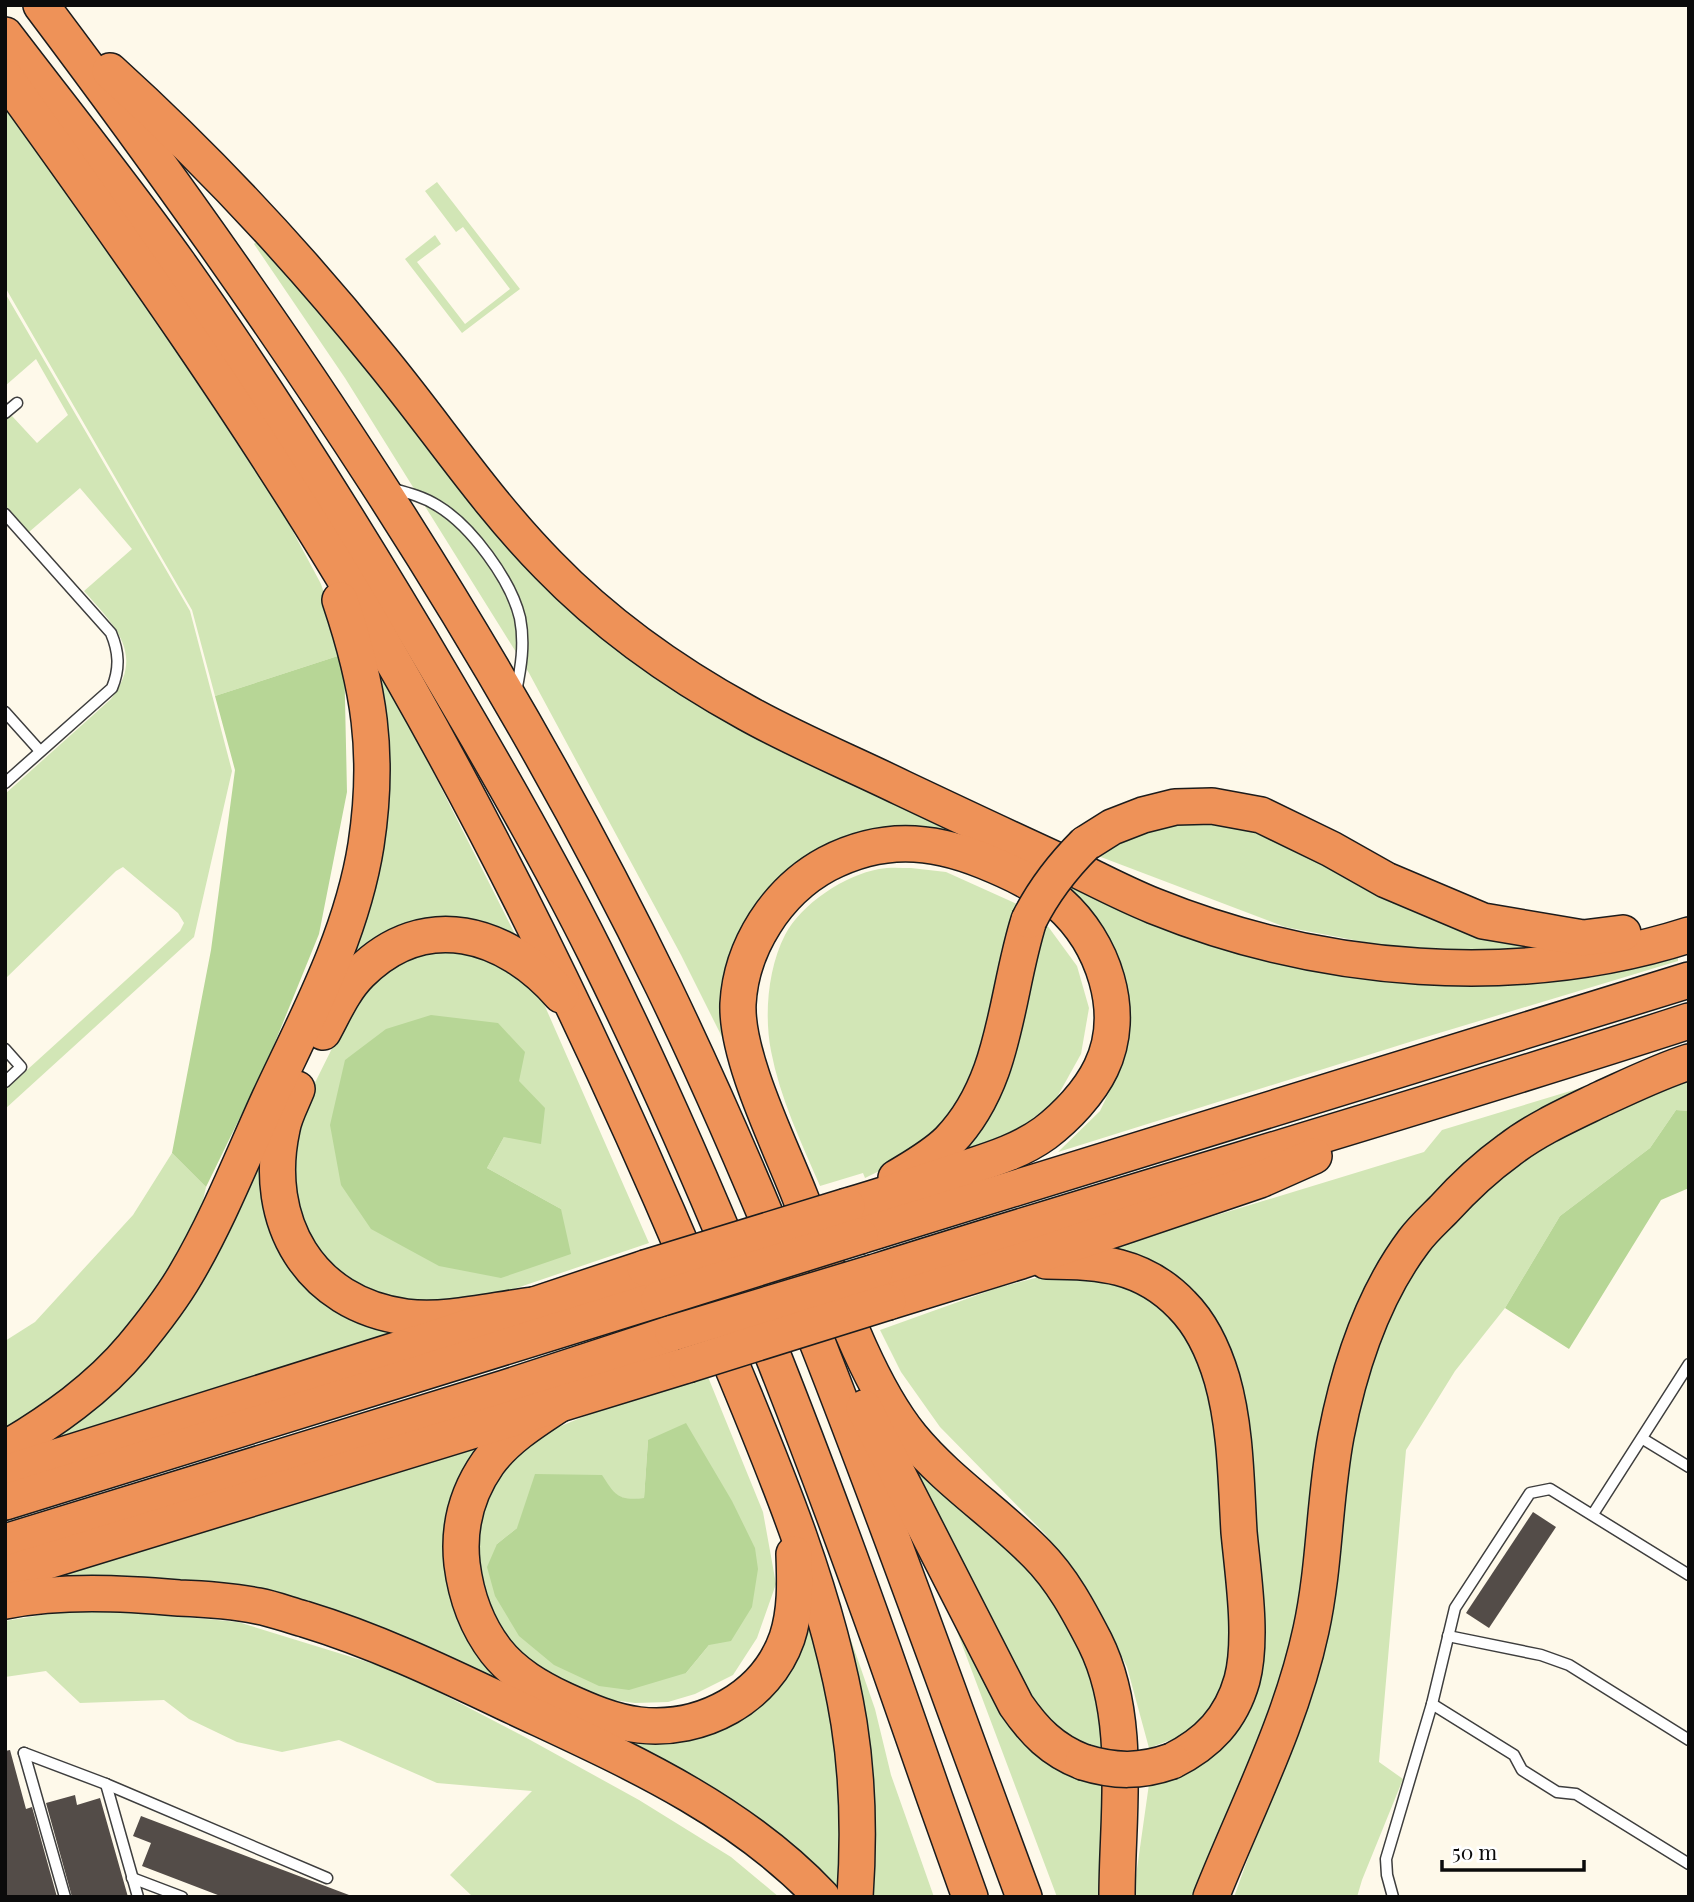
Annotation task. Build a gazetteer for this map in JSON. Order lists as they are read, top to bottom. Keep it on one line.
{"scale_bar":"50 m"}
